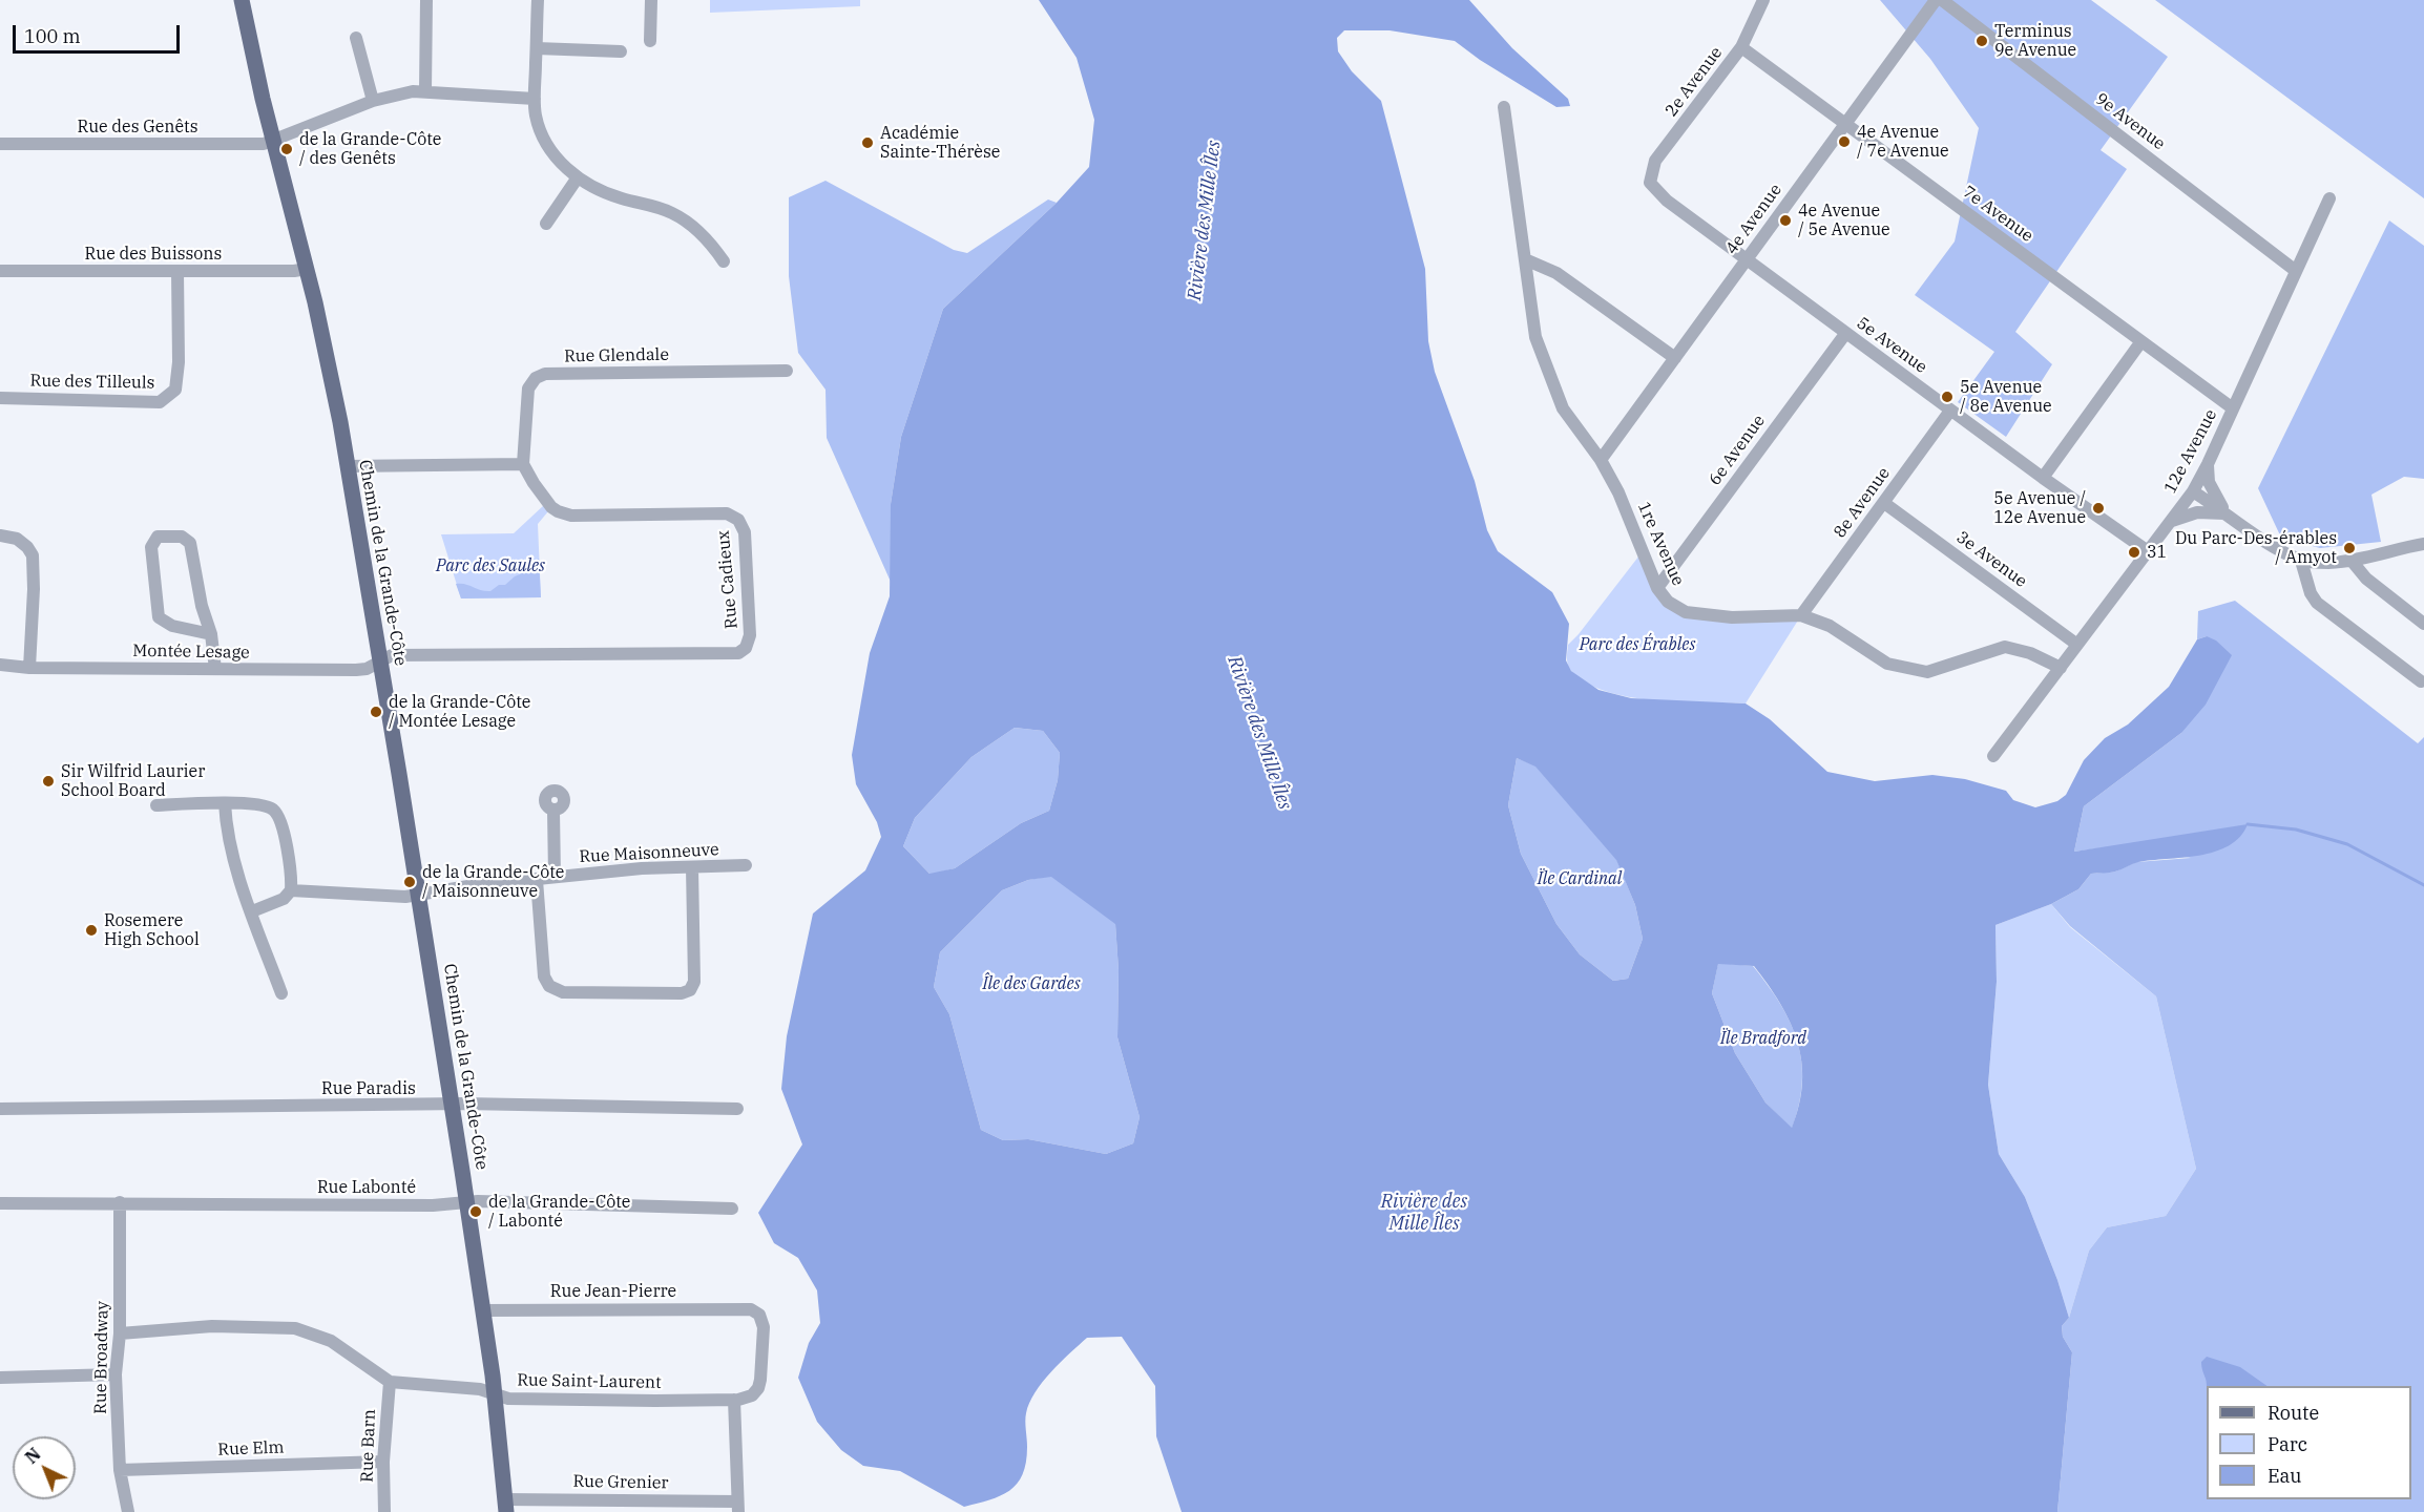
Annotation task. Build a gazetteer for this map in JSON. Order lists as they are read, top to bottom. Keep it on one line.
{"streets":{"main road":["Chemin de la Grande-Côte"],"street":["2e Avenue","9e Avenue","Rue des Genêts","7e Avenue","4e Avenue","Rue des Buissons","5e Avenue","Rue Glendale","Rue des Tilleuls","6e Avenue","12e Avenue","8e Avenue","1re Avenue","3e Avenue","Rue Cadieux","Montée Lesage","Rue Maisonneuve","Rue Paradis","Rue Labonté","Rue Jean-Pierre","Rue Broadway","Rue Saint-Laurent","Rue Barn","Rue Elm","Rue Grenier"]},"crossings":[["2e Avenue","7e Avenue"],["2e Avenue","5e Avenue"],["9e Avenue","12e Avenue"],["Rue des Genêts","Chemin de la Grande-Côte"],["7e Avenue","4e Avenue"],["7e Avenue","12e Avenue"],["4e Avenue","5e Avenue"],["4e Avenue","1re Avenue"],["Rue des Buissons","Rue des Tilleuls"],["Rue des Buissons","Chemin de la Grande-Côte"],["5e Avenue","6e Avenue"],["5e Avenue","12e Avenue"],["5e Avenue","8e Avenue"],["Rue Glendale","Rue Cadieux"],["6e Avenue","1re Avenue"],["12e Avenue","1re Avenue"],["12e Avenue","3e Avenue"],["8e Avenue","1re Avenue"],["8e Avenue","3e Avenue"],["Chemin de la Grande-Côte","Rue Cadieux"],["Chemin de la Grande-Côte","Montée Lesage"],["Chemin de la Grande-Côte","Rue Maisonneuve"],["Chemin de la Grande-Côte","Rue Paradis"],["Chemin de la Grande-Côte","Rue Labonté"],["Chemin de la Grande-Côte","Rue Jean-Pierre"],["Chemin de la Grande-Côte","Rue Saint-Laurent"],["Chemin de la Grande-Côte","Rue Grenier"],["Rue Cadieux","Montée Lesage"],["Rue Labonté","Rue Broadway"],["Rue Jean-Pierre","Rue Saint-Laurent"],["Rue Broadway","Rue Elm"],["Rue Saint-Laurent","Rue Barn"],["Rue Barn","Rue Elm"]],"water":["Rivière des Mille Îles"],"parks":["Parc des Saules","Parc des Érables","Ïle Cardinal","Île des Gardes","Ïle Bradford"],"places":["Terminus 9e Avenue","4e Avenue / 7e Avenue","Académie Sainte-Thérèse","de la Grande-Côte / des Genêts","4e Avenue / 5e Avenue","5e Avenue / 8e Avenue","5e Avenue / 12e Avenue","Du Parc-Des-érables / Amyot","31","de la Grande-Côte / Montée Lesage","Sir Wilfrid Laurier School Board","de la Grande-Côte / Maisonneuve","Rosemere High School","de la Grande-Côte / Labonté"],"legend":["Route","Parc","Eau"],"scale_bar":"100 m","north":"top left"}
